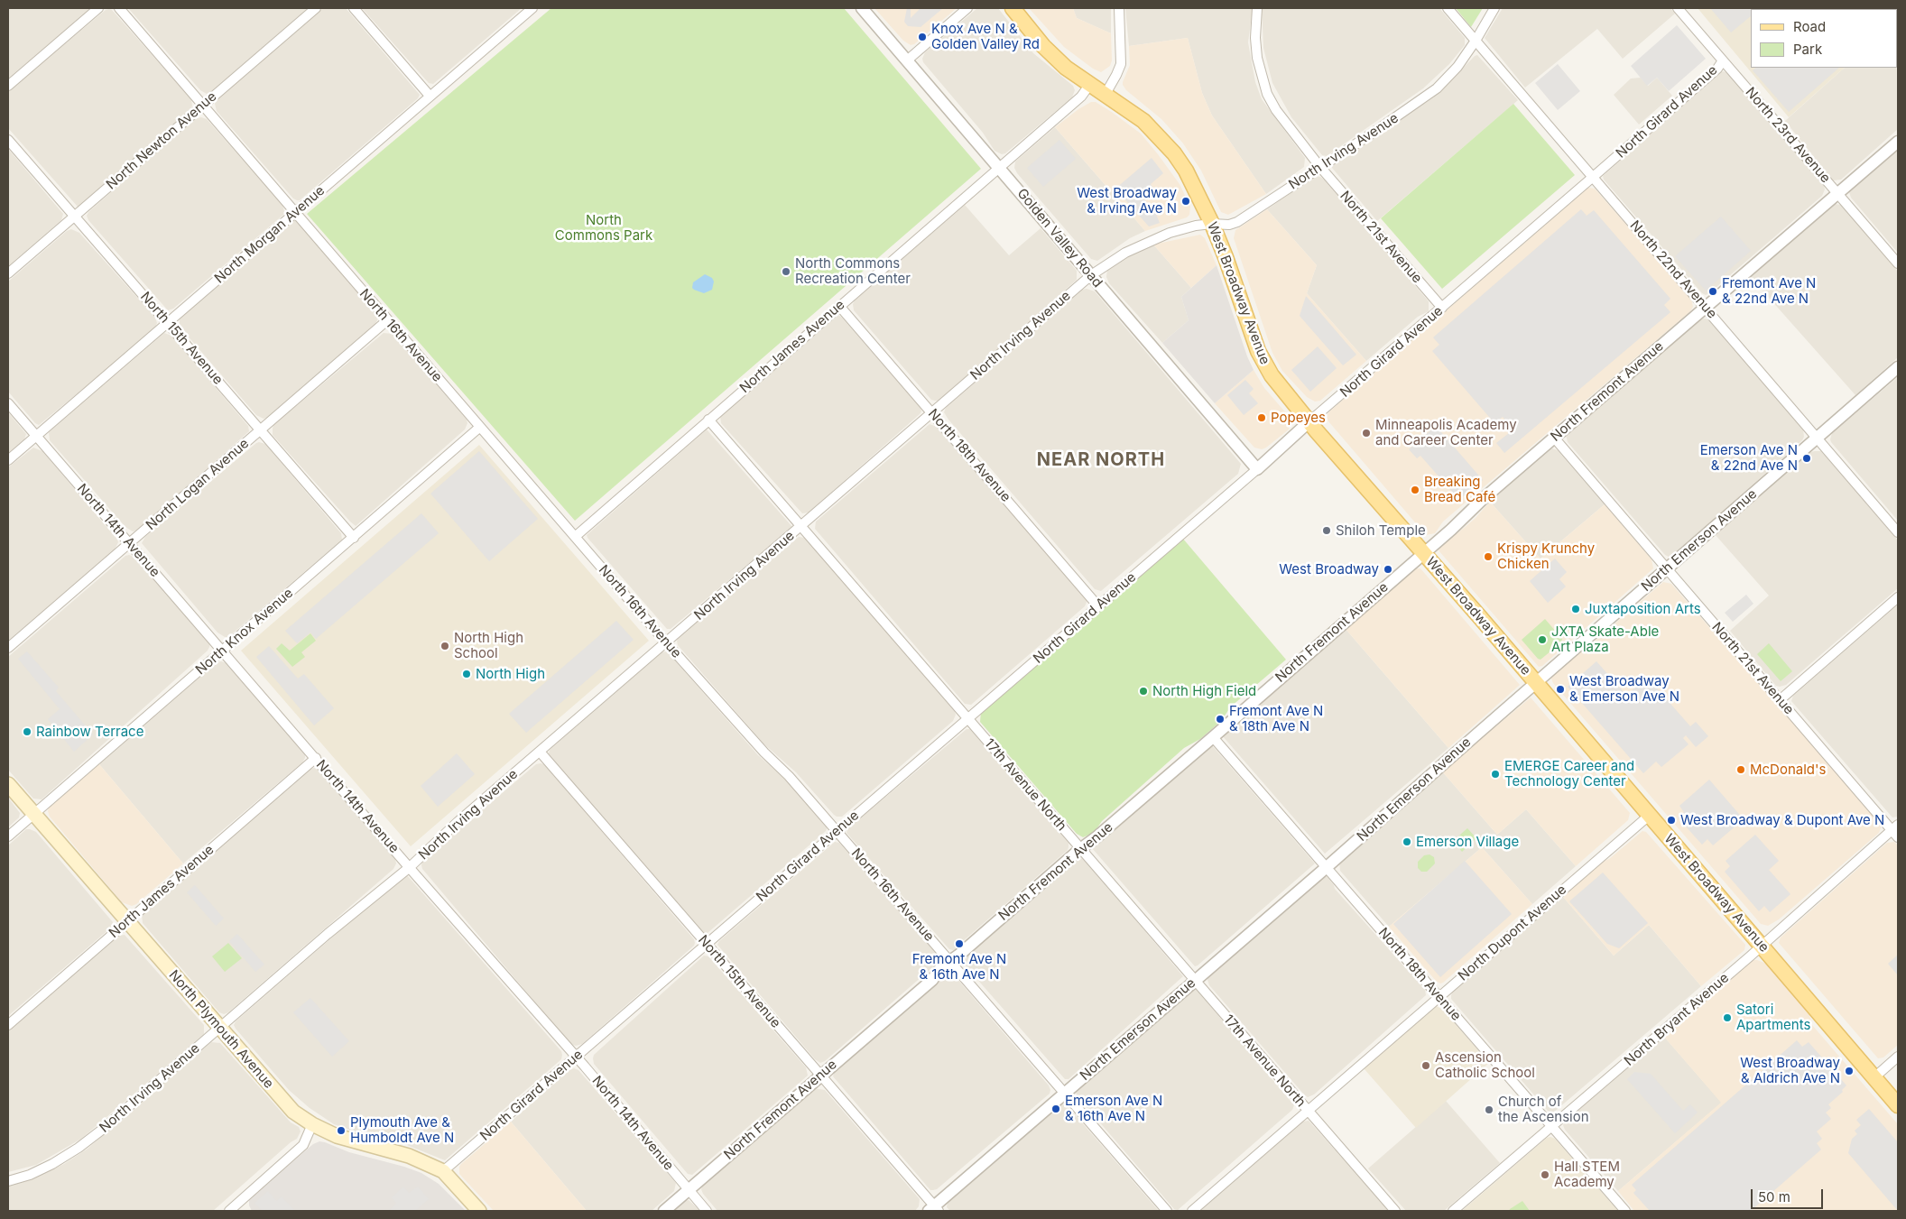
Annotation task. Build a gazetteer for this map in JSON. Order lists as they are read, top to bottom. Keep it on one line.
{"streets":{"main road":["West Broadway Avenue","North Plymouth Avenue"],"street":["North Girard Avenue","North 23rd Avenue","North Newton Avenue","North Irving Avenue","North Morgan Avenue","North 21st Avenue","Golden Valley Road","North 22nd Avenue","North 16th Avenue","North 15th Avenue","North James Avenue","North Fremont Avenue","North 18th Avenue","North Logan Avenue","North 14th Avenue","North Emerson Avenue","North Knox Avenue","17th Avenue North","North Dupont Avenue","North Bryant Avenue"]},"crossings":[["North Girard Avenue","North 23rd Avenue"],["North Girard Avenue","North 21st Avenue"],["North Girard Avenue","Golden Valley Road"],["North Girard Avenue","North 22nd Avenue"],["North Girard Avenue","West Broadway Avenue"],["North Girard Avenue","North 16th Avenue"],["North Girard Avenue","North 15th Avenue"],["North Girard Avenue","North 18th Avenue"],["North Girard Avenue","North 14th Avenue"],["North Girard Avenue","17th Avenue North"],["North Girard Avenue","North Plymouth Avenue"],["North 23rd Avenue","North Fremont Avenue"],["North Newton Avenue","North 16th Avenue"],["North Newton Avenue","North 15th Avenue"],["North Irving Avenue","North 21st Avenue"],["North Irving Avenue","Golden Valley Road"],["North Irving Avenue","North 22nd Avenue"],["North Irving Avenue","West Broadway Avenue"],["North Irving Avenue","North 16th Avenue"],["North Irving Avenue","North 15th Avenue"],["North Irving Avenue","North 18th Avenue"],["North Irving Avenue","North 14th Avenue"],["North Irving Avenue","17th Avenue North"],["North Irving Avenue","North Plymouth Avenue"],["North Morgan Avenue","North 16th Avenue"],["North Morgan Avenue","North 15th Avenue"],["North Morgan Avenue","North 14th Avenue"],["North 21st Avenue","North Fremont Avenue"],["North 21st Avenue","North Emerson Avenue"],["North 21st Avenue","North Bryant Avenue"],["Golden Valley Road","North James Avenue"],["North 22nd Avenue","North Fremont Avenue"],["North 22nd Avenue","North Emerson Avenue"],["West Broadway Avenue","North James Avenue"],["West Broadway Avenue","North Fremont Avenue"],["West Broadway Avenue","North Emerson Avenue"],["West Broadway Avenue","North Dupont Avenue"],["West Broadway Avenue","North Bryant Avenue"],["North 16th Avenue","North James Avenue"],["North 16th Avenue","North Fremont Avenue"],["North 16th Avenue","North Logan Avenue"],["North 16th Avenue","North Emerson Avenue"],["North 16th Avenue","North Knox Avenue"],["North 15th Avenue","North Fremont Avenue"],["North 15th Avenue","North Logan Avenue"],["North 15th Avenue","North Emerson Avenue"],["North 15th Avenue","North Knox Avenue"],["North James Avenue","North 18th Avenue"],["North James Avenue","North 14th Avenue"],["North James Avenue","17th Avenue North"],["North James Avenue","North Plymouth Avenue"],["North Fremont Avenue","North 18th Avenue"],["North Fremont Avenue","North 14th Avenue"],["North Fremont Avenue","17th Avenue North"],["North 18th Avenue","North Emerson Avenue"],["North 18th Avenue","North Dupont Avenue"],["North 18th Avenue","North Bryant Avenue"],["North Logan Avenue","North 14th Avenue"],["North 14th Avenue","North Knox Avenue"],["North Emerson Avenue","17th Avenue North"],["North Knox Avenue","North Plymouth Avenue"],["17th Avenue North","North Dupont Avenue"]],"districts":["NEAR NORTH"],"parks":["North Commons Park"],"places":["Knox Ave N & Golden Valley Rd","West Broadway & Irving Ave N","North Commons Recreation Center","Fremont Ave N & 22nd Ave N","Popeyes","Minneapolis Academy and Career Center","Emerson Ave N & 22nd Ave N","Breaking Bread Café","Shiloh Temple","Krispy Krunchy Chicken","West Broadway","Juxtaposition Arts","JXTA Skate-Able Art Plaza","North High School","North High","West Broadway & Emerson Ave N","North High Field","Fremont Ave N & 18th Ave N","Rainbow Terrace","McDonald's","EMERGE Career and Technology Center","West Broadway & Dupont Ave N","Emerson Village","Fremont Ave N & 16th Ave N","Satori Apartments","Ascension Catholic School","West Broadway & Aldrich Ave N","Emerson Ave N & 16th Ave N","Church of the Ascension","Plymouth Ave & Humboldt Ave N","Hall STEM Academy"],"legend":["Road","Park"],"scale_bar":"50 m"}
